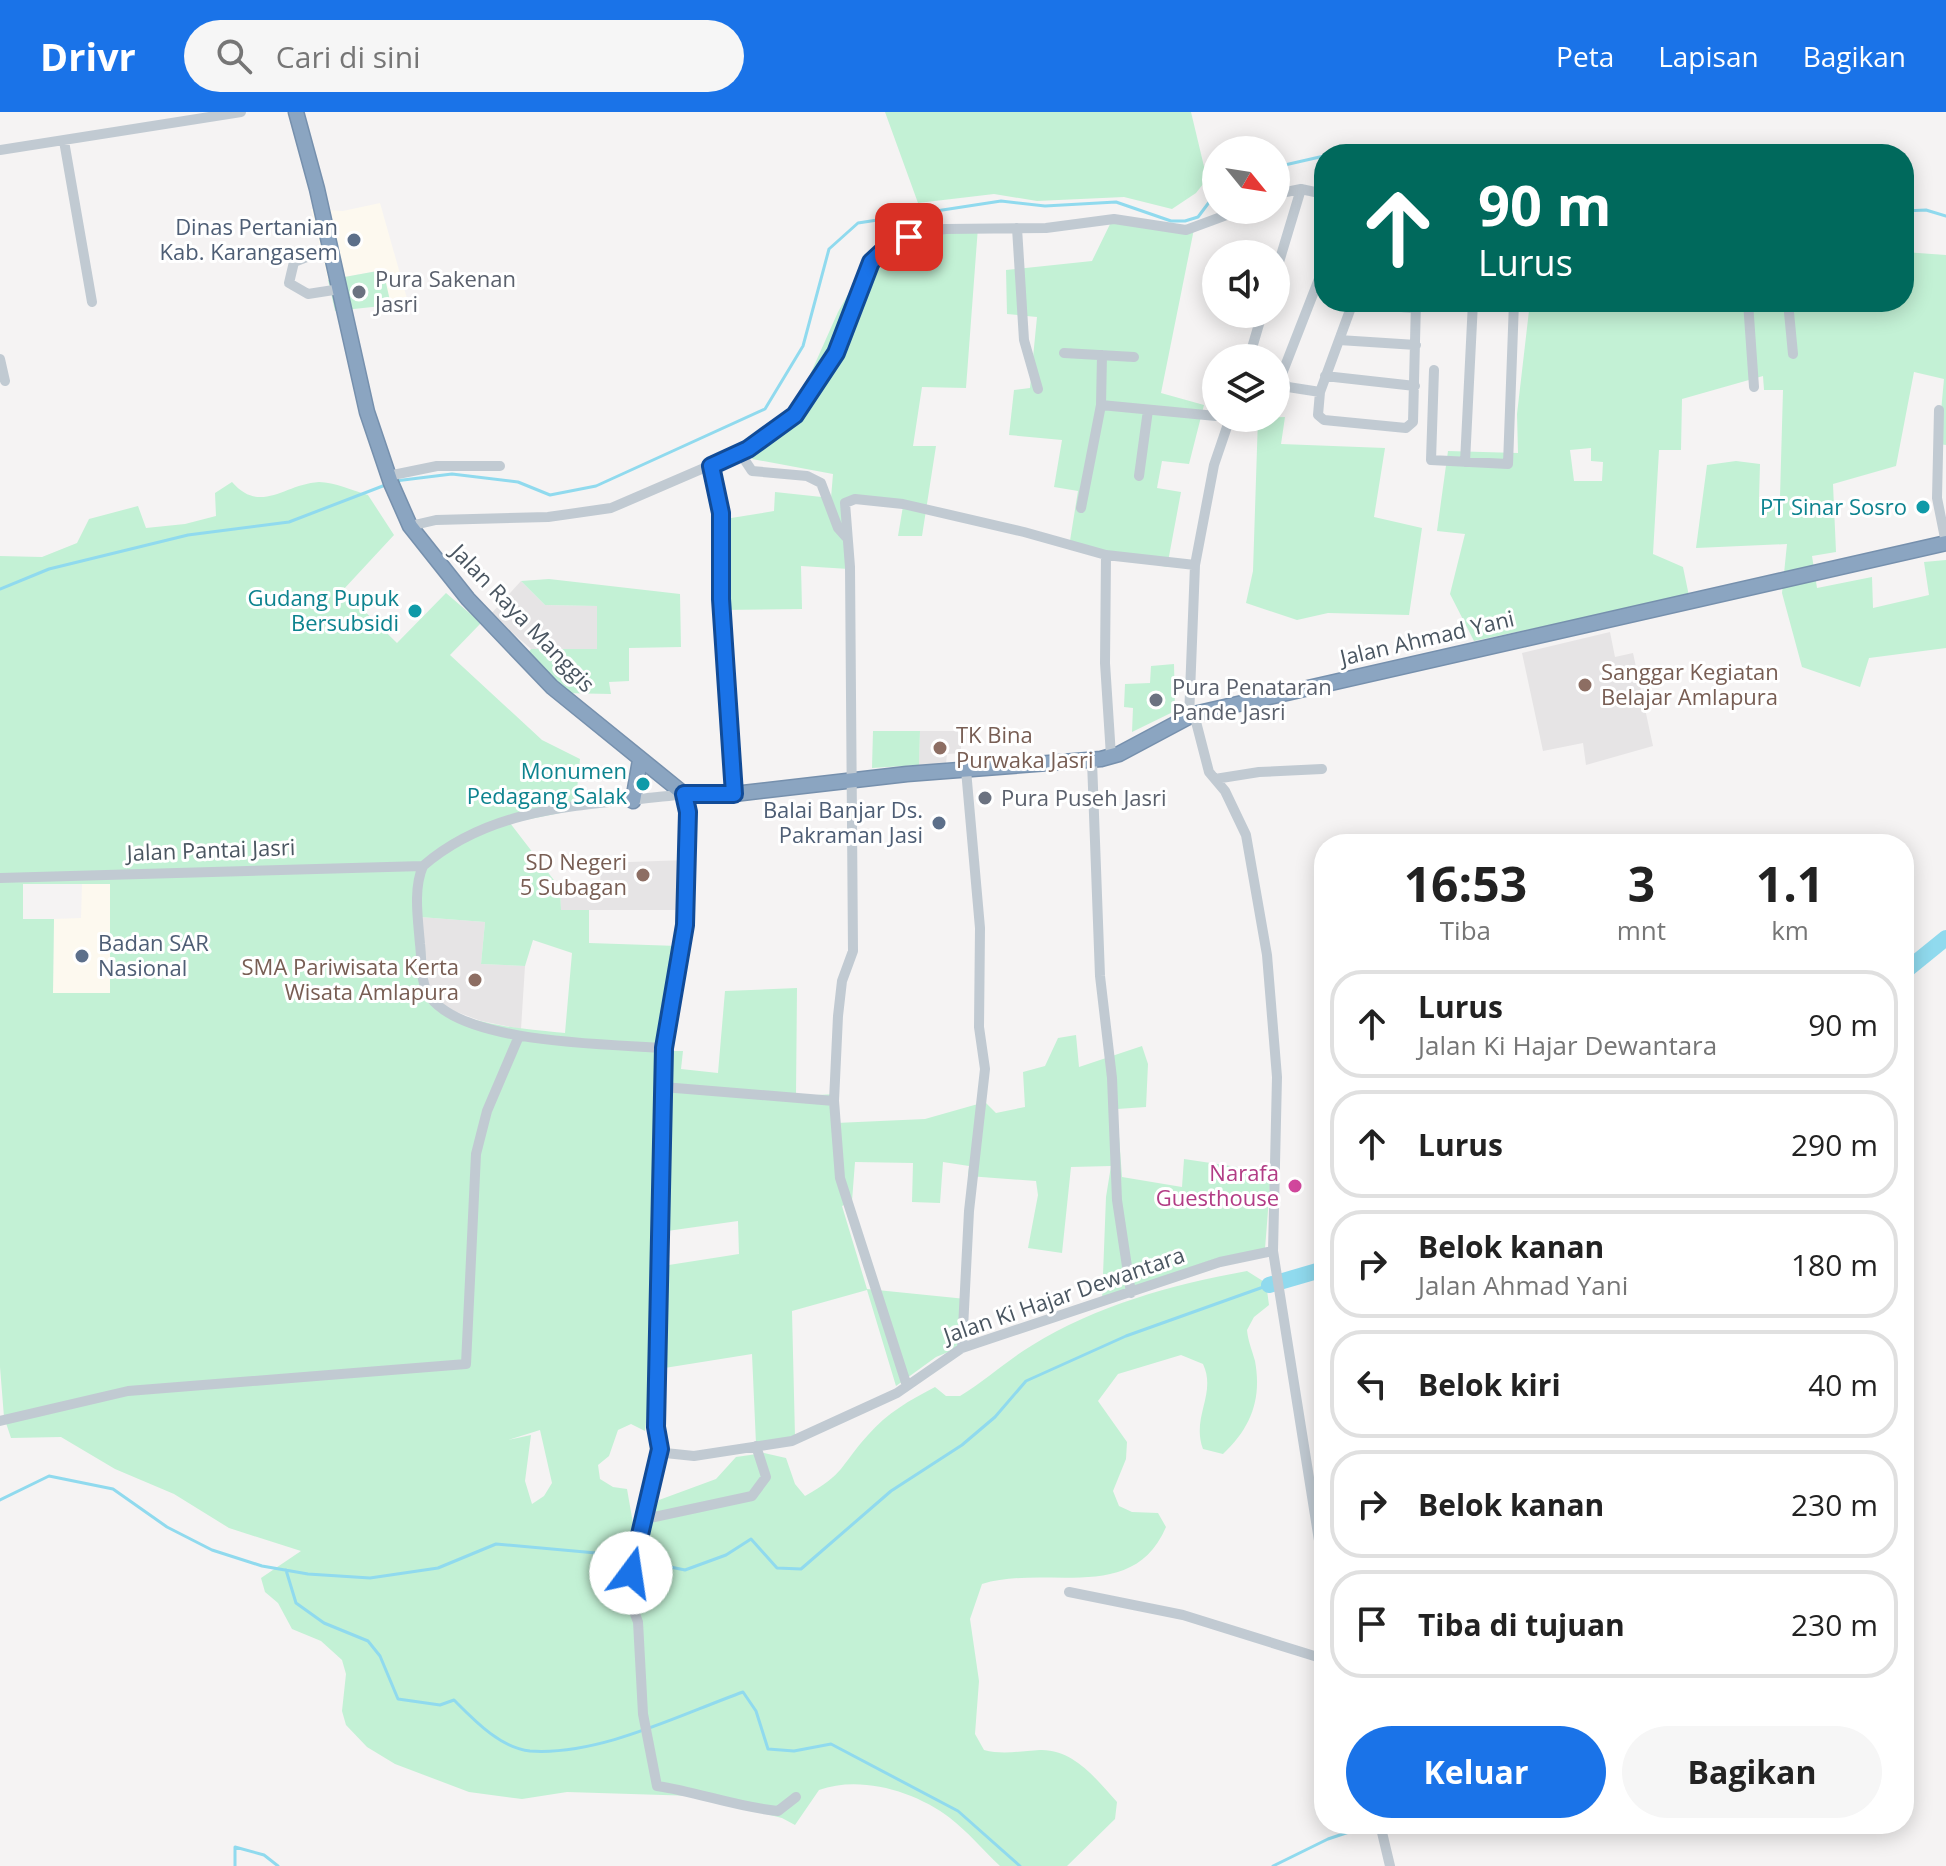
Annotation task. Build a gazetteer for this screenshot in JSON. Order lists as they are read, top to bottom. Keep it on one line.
{"streets":{"highway":["Jalan Raya Manggis","Jalan Ahmad Yani"],"street":["Jalan Pantai Jasri","Jalan Ki Hajar Dewantara"]},"crossings":[["Jalan Raya Manggis","Jalan Ahmad Yani"]],"places":["Dinas Pertanian Kab. Karangasem","Pura Sakenan Jasri","PT Sinar Sosro","Gudang Pupuk Bersubsidi","Sanggar Kegiatan Belajar Amlapura","Pura Penataran Pande Jasri","TK Bina Purwaka Jasri","Monumen Pedagang Salak","Pura Puseh Jasri","Balai Banjar Ds. Pakraman Jasi","SD Negeri 5 Subagan","Badan SAR Nasional","SMA Pariwisata Kerta Wisata Amlapura","Narafa Guesthouse"],"north":"bottom right","page":{"header":"Drivr","search":"Cari di sini","nav":["Peta","Lapisan","Bagikan"],"turn":["90 m","Lurus"],"eta":["16:53","Tiba","3","mnt","1.1","km"],"list":[{"name":"Lurus","note":"Jalan Ki Hajar Dewantara","value":"90 m"},{"name":"Lurus","value":"290 m"},{"name":"Belok kanan","note":"Jalan Ahmad Yani","value":"180 m"},{"name":"Belok kiri","value":"40 m"},{"name":"Belok kanan","value":"230 m"},{"name":"Tiba di tujuan","value":"230 m"}],"buttons":["Keluar","Bagikan"]}}
